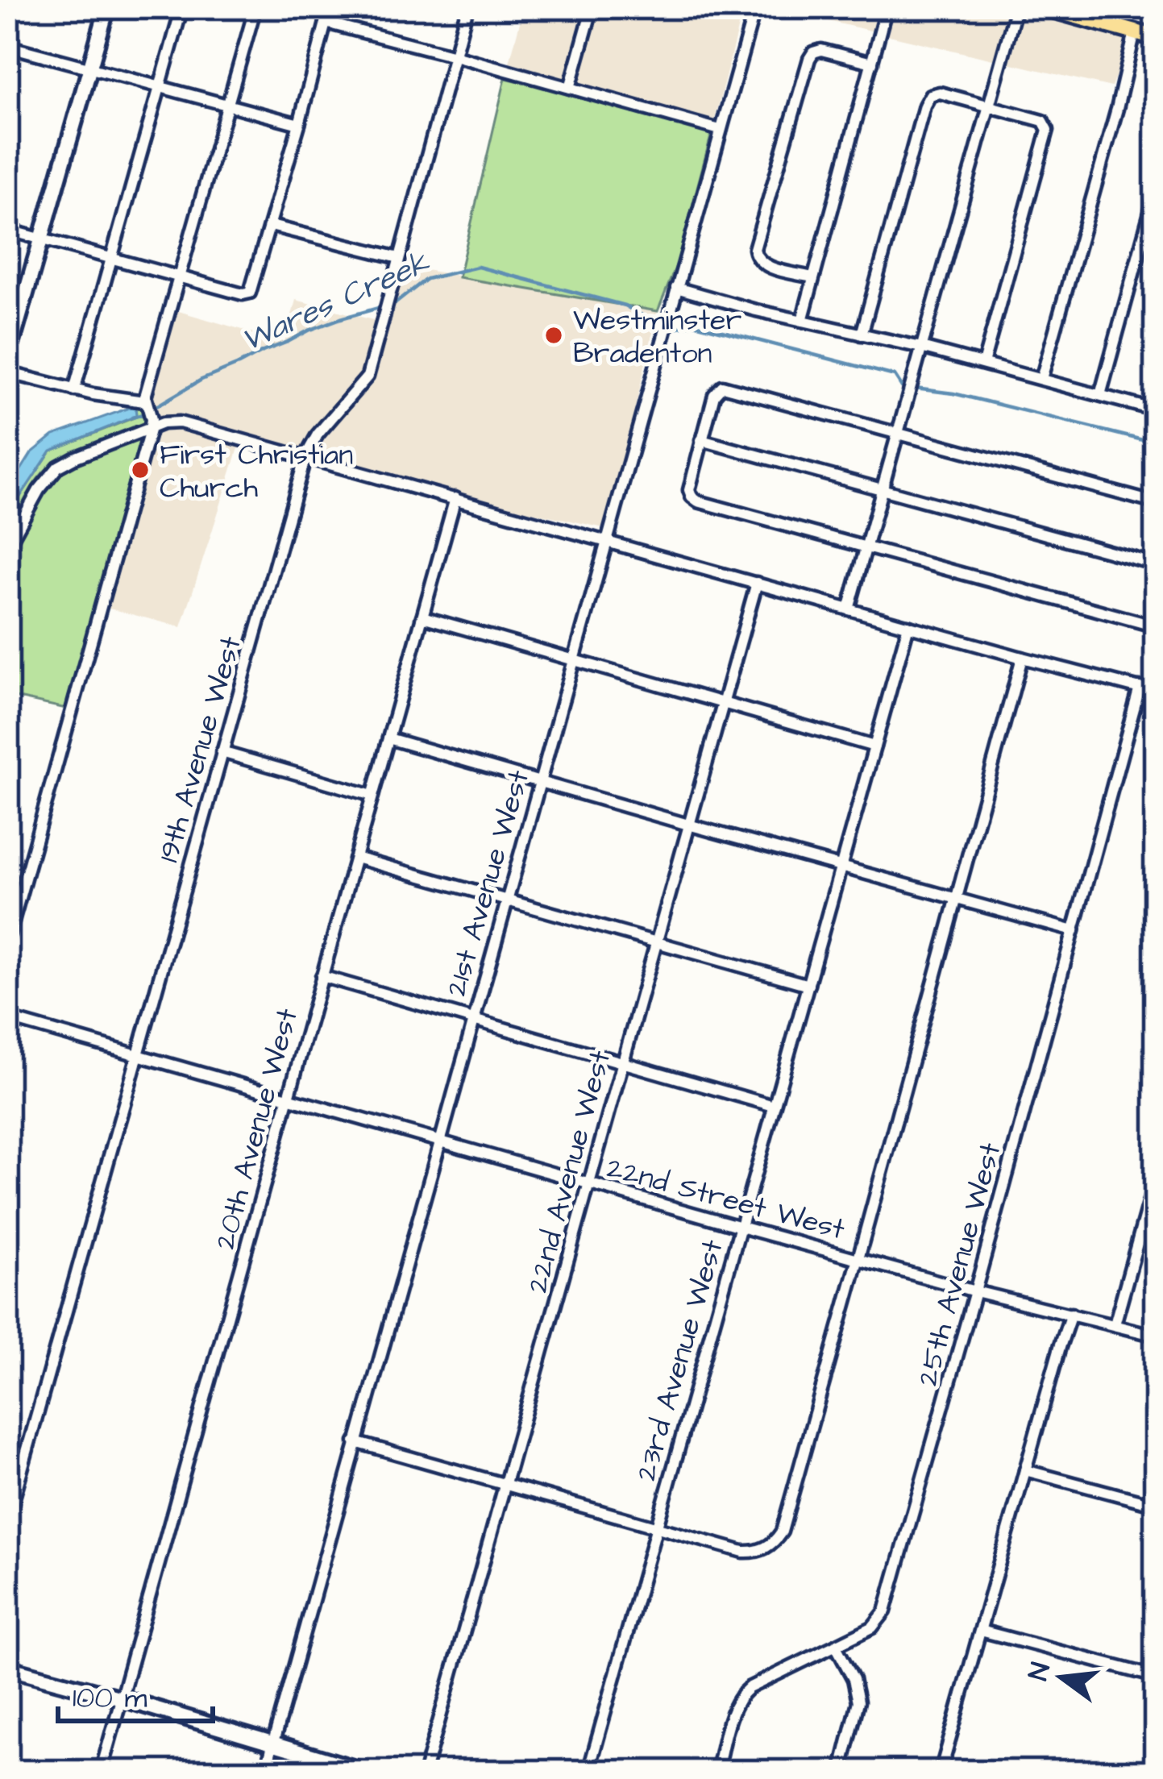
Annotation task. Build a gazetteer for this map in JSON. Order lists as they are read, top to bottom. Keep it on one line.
{"streets":{"street":["19th Avenue West","21st Avenue West","20th Avenue West","22nd Avenue West","22nd Street West","25th Avenue West","23rd Avenue West"]},"crossings":[["19th Avenue West","22nd Street West"],["21st Avenue West","22nd Street West"],["20th Avenue West","22nd Street West"],["22nd Avenue West","22nd Street West"],["22nd Street West","25th Avenue West"],["22nd Street West","23rd Avenue West"]],"water":["Wares Creek"],"places":["Westminster Bradenton","First Christian Church"],"scale_bar":"100 m","north":"left"}
